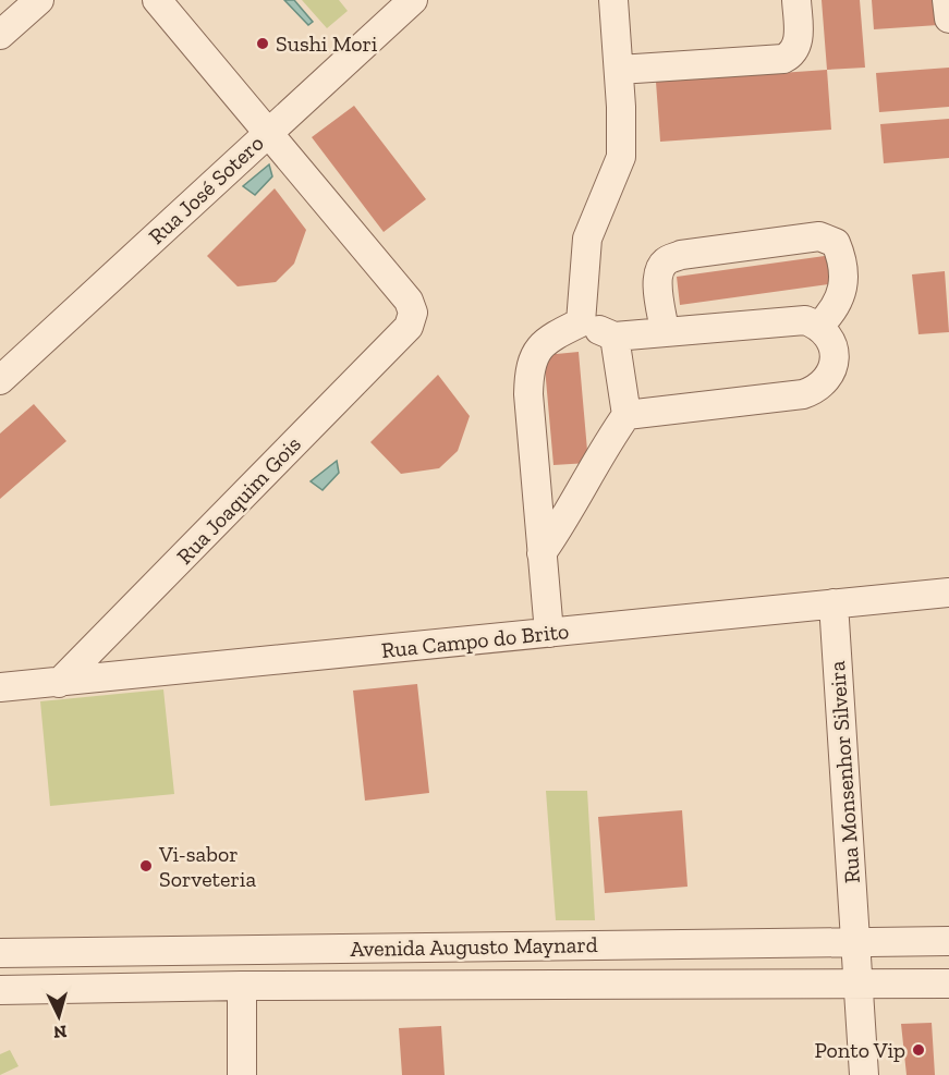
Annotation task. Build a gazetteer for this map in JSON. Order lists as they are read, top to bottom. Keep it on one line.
{"streets":{"street":["Rua José Sotero","Rua Joaquim Gois","Rua Campo do Brito","Rua Monsenhor Silveira","Avenida Augusto Maynard"]},"crossings":[["Rua José Sotero","Rua Joaquim Gois"],["Rua Joaquim Gois","Rua Campo do Brito"],["Rua Campo do Brito","Rua Monsenhor Silveira"],["Rua Monsenhor Silveira","Avenida Augusto Maynard"]],"places":["Sushi Mori","Vi-sabor Sorveteria","Ponto Vip"],"north":"bottom"}
